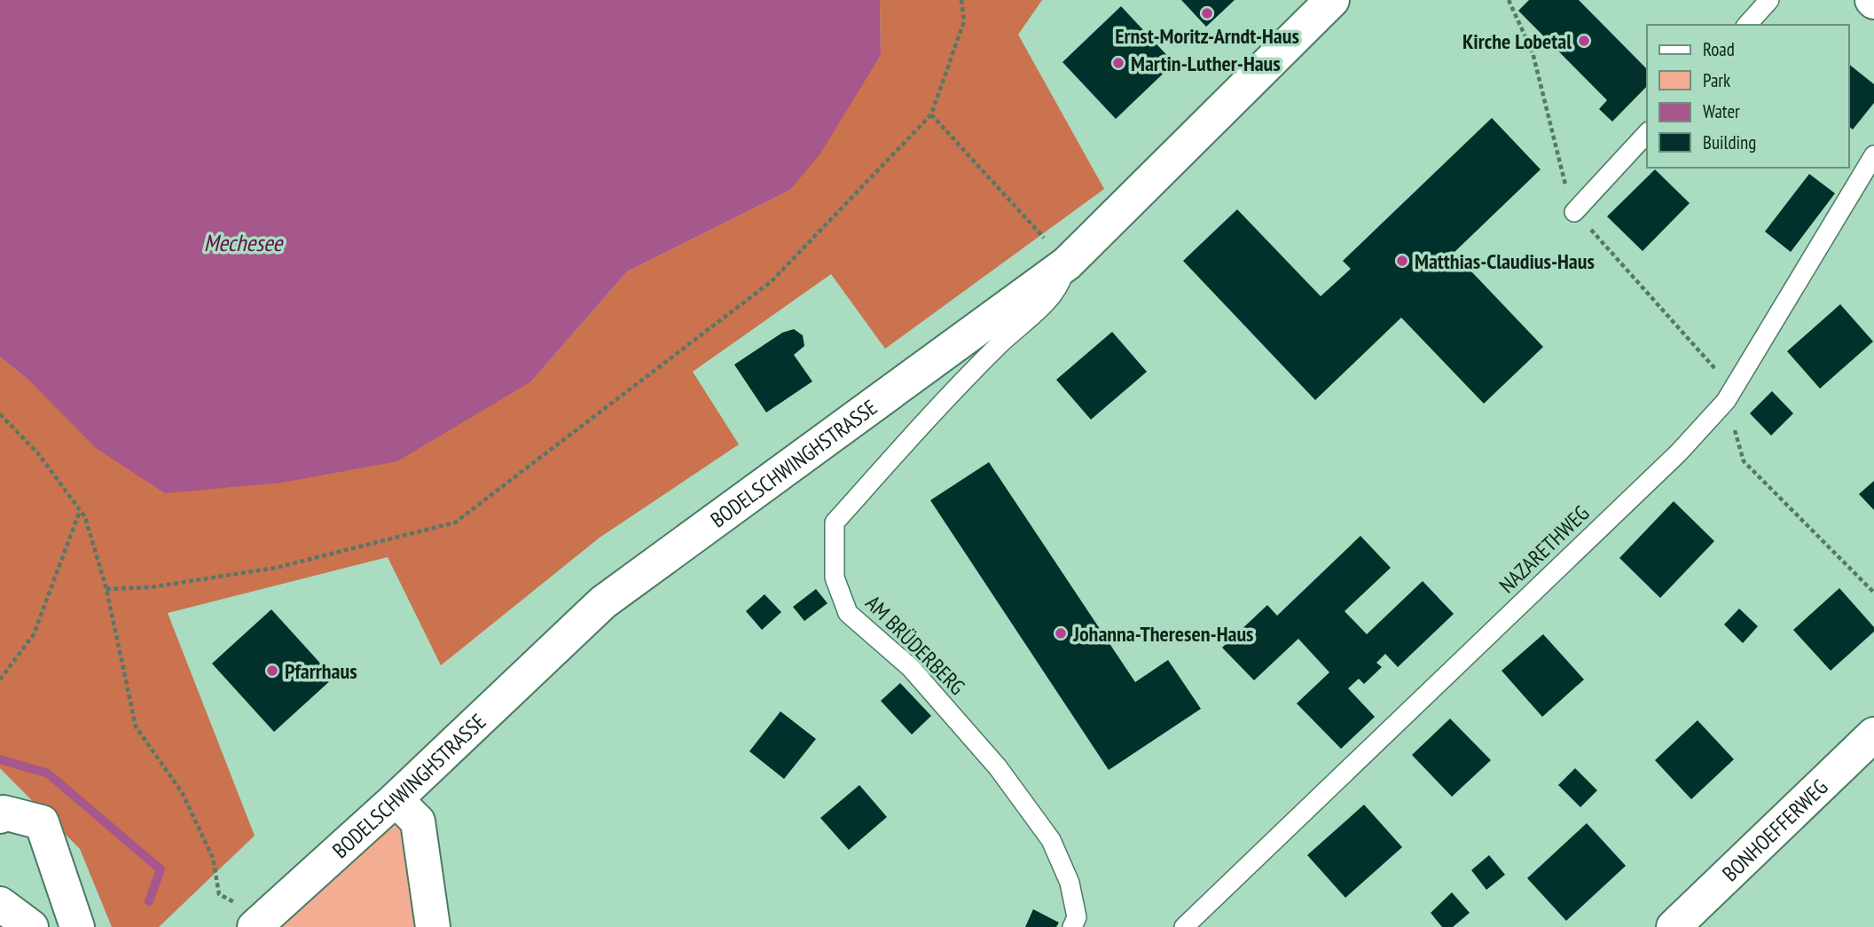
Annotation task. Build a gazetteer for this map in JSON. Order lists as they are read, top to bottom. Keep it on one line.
{"streets":{"street":["BODELSCHWINGHSTRASSE","BONHOEFFERWEG"],"lane":["NAZARETHWEG","AM BRÜDERBERG"]},"crossings":[["BODELSCHWINGHSTRASSE","AM BRÜDERBERG"]],"water":["Mechesee"],"places":["Ernst-Moritz-Arndt-Haus","Kirche Lobetal","Martin-Luther-Haus","Matthias-Claudius-Haus","Johanna-Theresen-Haus","Pfarrhaus"],"legend":["Road","Park","Water","Building"]}
